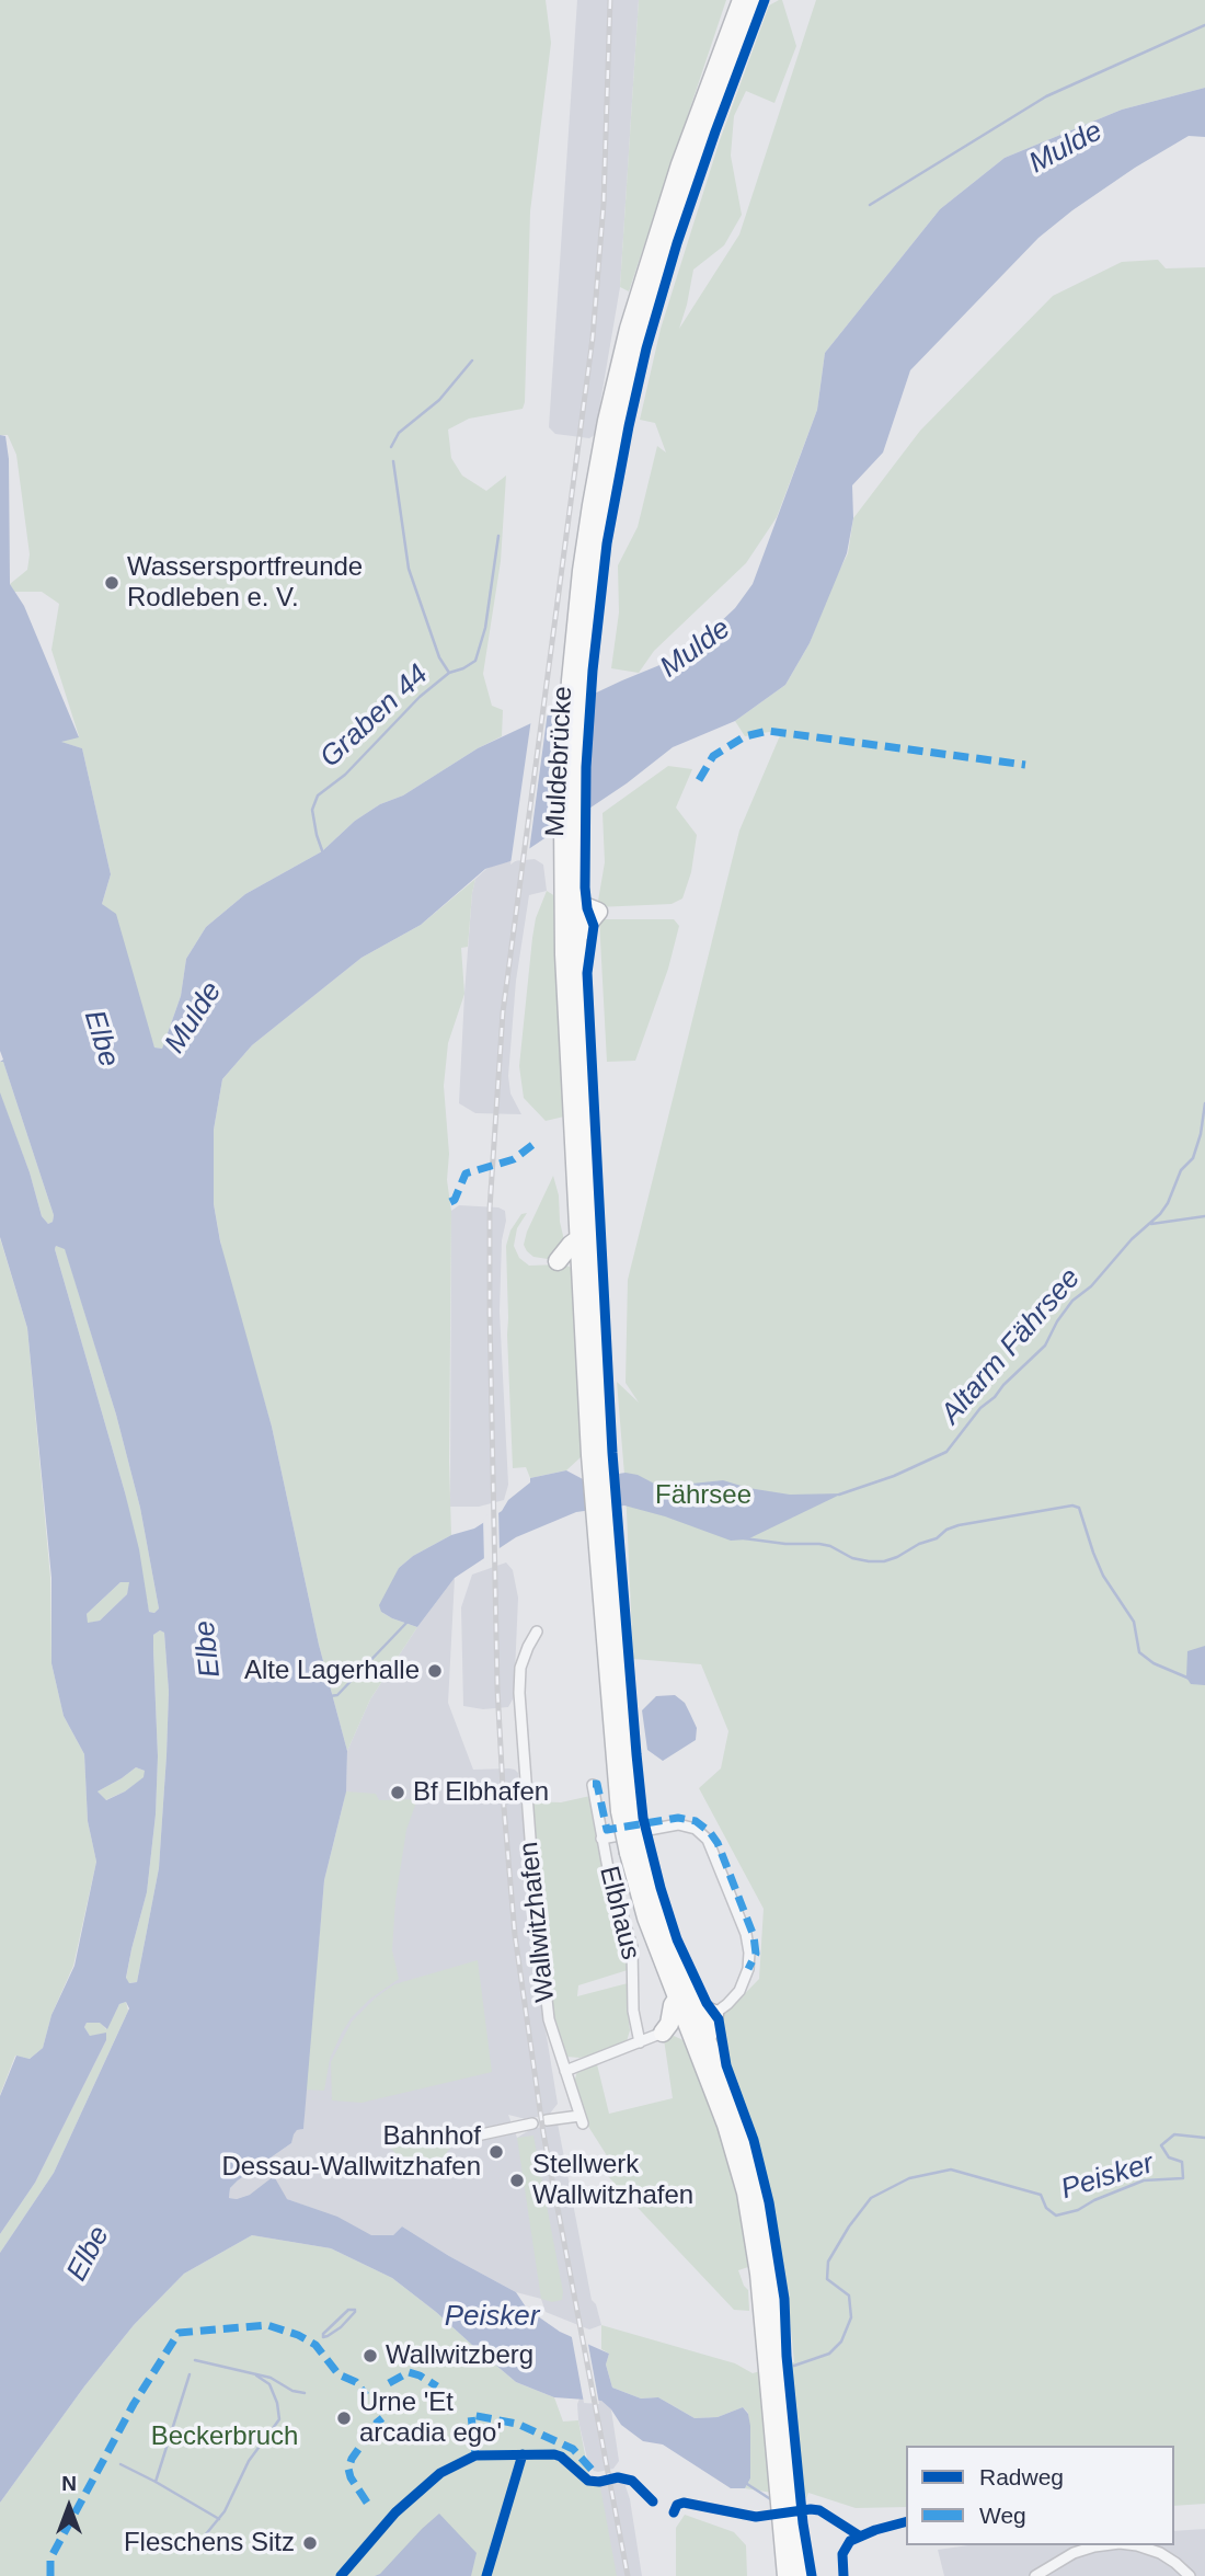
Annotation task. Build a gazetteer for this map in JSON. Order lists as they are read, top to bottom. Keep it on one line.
{"streets":{"highway":["Muldebrücke"],"street":["Elbhaus","Wallwitzhafen"]},"water":["Mulde","Graben 44","Elbe","Altarm Fährsee","Peisker"],"parks":["Fährsee","Beckerbruch"],"places":["Wassersportfreunde Rodleben e. V.","Alte Lagerhalle","Bf Elbhafen","Bahnhof Dessau-Wallwitzhafen","Stellwerk Wallwitzhafen","Wallwitzberg","Urne 'Et arcadia ego'","Fleschens Sitz"],"legend":["Radweg","Weg"],"north":"top"}
